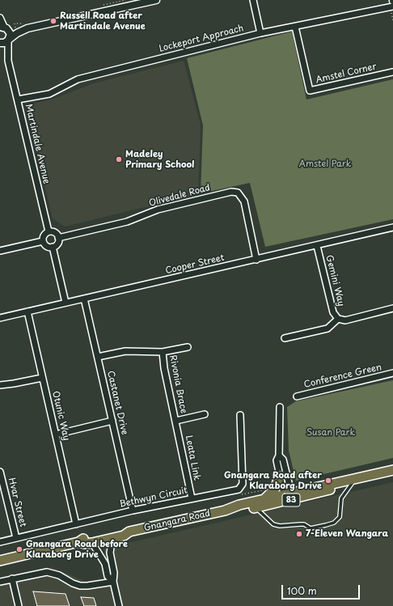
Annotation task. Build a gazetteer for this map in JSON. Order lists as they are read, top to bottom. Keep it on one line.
{"streets":{"main road":["83","Gnangara Road"],"street":["Lockeport Approach","Amstel Corner","Martindale Avenue","Olivedale Road","Cooper Street","Gemini Way","Conference Green","Rivonia Brace","Castanet Drive","Otunic Way","Leata Link","Bethwyn Circuit","Hvar Street"]},"crossings":[["Lockeport Approach","Amstel Corner"],["Lockeport Approach","Martindale Avenue"],["Martindale Avenue","Olivedale Road"],["Olivedale Road","Cooper Street"],["Cooper Street","Gemini Way"],["Cooper Street","Castanet Drive"],["Cooper Street","Otunic Way"],["Rivonia Brace","Leata Link"],["Castanet Drive","Bethwyn Circuit"],["Otunic Way","Bethwyn Circuit"],["Leata Link","Bethwyn Circuit"],["Bethwyn Circuit","Hvar Street"]],"parks":["Amstel Park","Susan Park"],"places":["Russell Road after Martindale Avenue","Madeley Primary School","Gnangara Road after Klaraborg Drive","7-Eleven Wangara","Gnangara Road before Klaraborg Drive"],"scale_bar":"100 m"}
